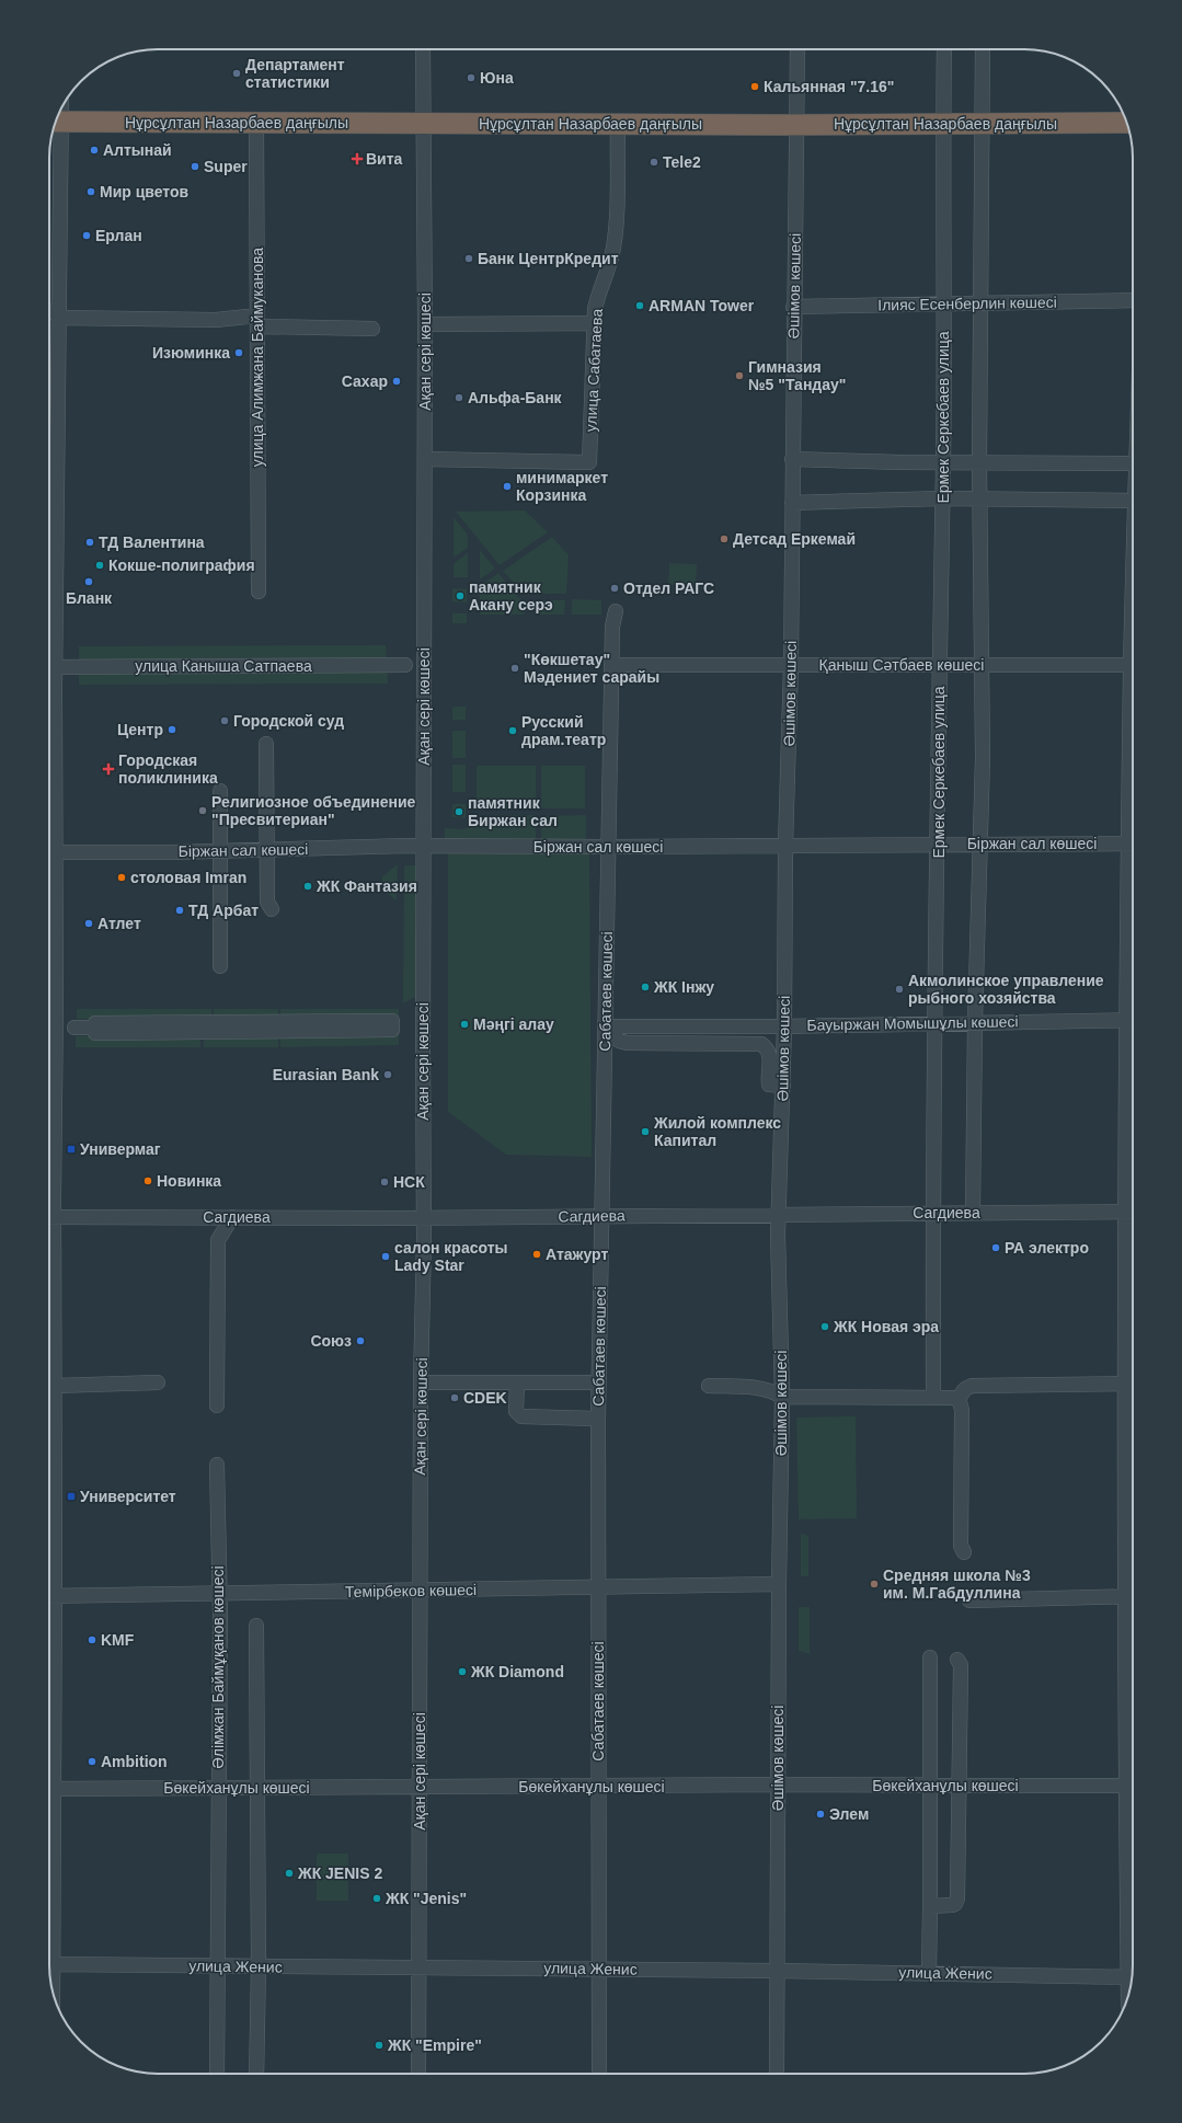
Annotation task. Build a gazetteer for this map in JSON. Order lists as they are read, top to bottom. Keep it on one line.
{"streets":{"highway":["Нұрсұлтан Назарбаев даңғылы"],"street":["Әшімов көшесі","Ілияс Есенберлин көшесі","Ақан сері көшесі","улица Алимжана Баймуканова","улица Сабатаева","Ермек Серкебаев улица","Қаныш Сәтбаев көшесі","улица Каныша Сатпаева","Біржан сал көшесі","Сабатаев көшесі","Бауыржан Момышұлы көшесі","Сагдиева","Темірбеков көшесі","Әлімжан Баймұқанов көшесі","Бөкейханұлы көшесі","улица Женис"]},"crossings":[["Нұрсұлтан Назарбаев даңғылы","Әшімов көшесі"],["Нұрсұлтан Назарбаев даңғылы","Ақан сері көшесі"],["Нұрсұлтан Назарбаев даңғылы","улица Алимжана Баймуканова"],["Нұрсұлтан Назарбаев даңғылы","улица Сабатаева"],["Нұрсұлтан Назарбаев даңғылы","Ермек Серкебаев улица"],["Әшімов көшесі","Ілияс Есенберлин көшесі"],["Әшімов көшесі","Қаныш Сәтбаев көшесі"],["Әшімов көшесі","Біржан сал көшесі"],["Әшімов көшесі","Бауыржан Момышұлы көшесі"],["Әшімов көшесі","Сагдиева"],["Әшімов көшесі","Темірбеков көшесі"],["Әшімов көшесі","Бөкейханұлы көшесі"],["Әшімов көшесі","улица Женис"],["Ілияс Есенберлин көшесі","Ермек Серкебаев улица"],["Ақан сері көшесі","улица Сабатаева"],["Ақан сері көшесі","Біржан сал көшесі"],["Ақан сері көшесі","Сагдиева"],["Ақан сері көшесі","Темірбеков көшесі"],["Ақан сері көшесі","Бөкейханұлы көшесі"],["Ақан сері көшесі","улица Женис"],["Ермек Серкебаев улица","Қаныш Сәтбаев көшесі"],["Ермек Серкебаев улица","Біржан сал көшесі"],["Ермек Серкебаев улица","Бауыржан Момышұлы көшесі"],["Ермек Серкебаев улица","Сагдиева"],["Қаныш Сәтбаев көшесі","Сабатаев көшесі"],["Біржан сал көшесі","Сабатаев көшесі"],["Сабатаев көшесі","Бауыржан Момышұлы көшесі"],["Сабатаев көшесі","Сагдиева"],["Сабатаев көшесі","Темірбеков көшесі"],["Сабатаев көшесі","Бөкейханұлы көшесі"],["Сабатаев көшесі","улица Женис"],["Темірбеков көшесі","Әлімжан Баймұқанов көшесі"],["Әлімжан Баймұқанов көшесі","Бөкейханұлы көшесі"],["Әлімжан Баймұқанов көшесі","улица Женис"]],"places":{"other":["Департамент статистики","Юна","Кальянная \"7.16\"","Алтынай","Tele2","Super","Мир цветов","Ерлан","Банк ЦентрКредит","ARMAN Tower","Изюминка","Гимназия №5 \"Тандау\"","Сахар","Альфа-Банк","минимаркет Корзинка","Детсад Еркемай","ТД Валентина","Кокше-полиграфия","Бланк","Отдел РАГС","памятник Акану серэ","\"Көкшетау\" Мәдениет сарайы","Городской суд","Центр","Русский драм.театр","Религиозное объединение \"Пресвитериан\"","памятник Биржан сал","столовая Imran","ЖК Фантазия","ТД Арбат","Атлет","ЖК Інжу","Акмолинское управление рыбного хозяйства","Мәңгі алау","Eurasian Bank","Жилой комплекс Капитал","Новинка","НСК","РА электро","Атажурт","салон красоты Lady Star","ЖК Новая эра","Союз","CDEK","Средняя школа №3 им. М.Габдуллина","KMF","ЖК Diamond","Ambition","Элем","ЖК JENIS 2","ЖК \"Jenis\"","ЖК \"Empire\""],"health":["Вита","Городская поликлиника"],"transit":["Универмаг","Университет"]}}
